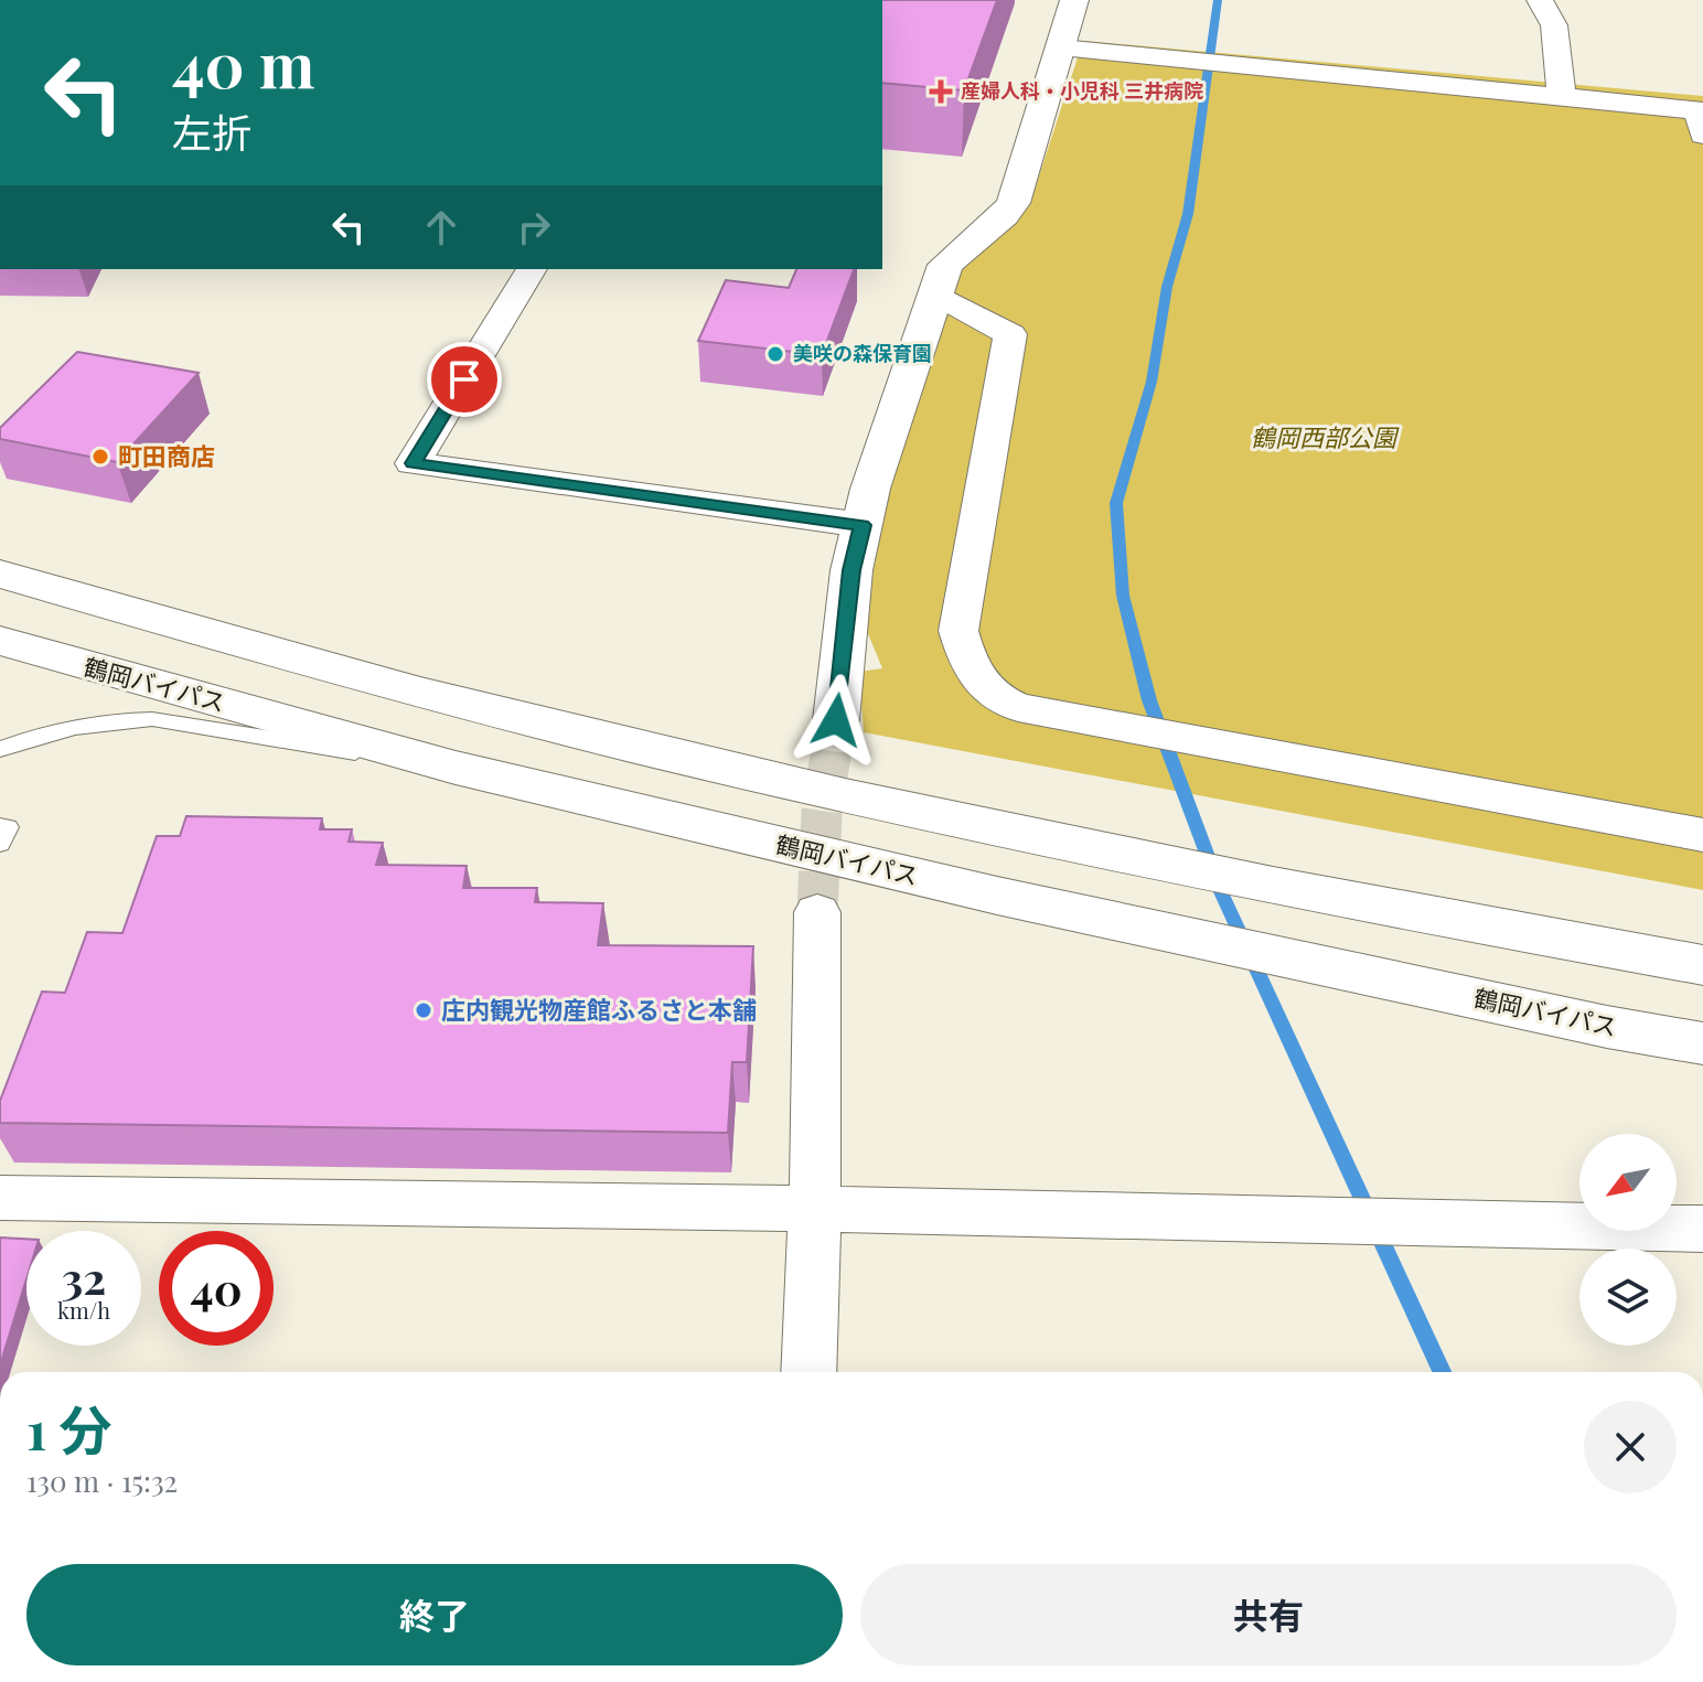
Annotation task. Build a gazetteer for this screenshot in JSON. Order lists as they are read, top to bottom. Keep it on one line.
{"streets":{"main road":["鶴岡バイパス"]},"parks":["鶴岡西部公園"],"places":{"health":["産婦人科・小児科 三井病院"],"other":["美咲の森保育園","町田商店","庄内観光物産館ふるさと本舗"]},"north":"bottom left","page":{"turn":["40 m","左折"],"speed":"32 km/h","limit":"40","heading":["1 分","130 m · 15:32"],"buttons":["終了","共有"]}}
